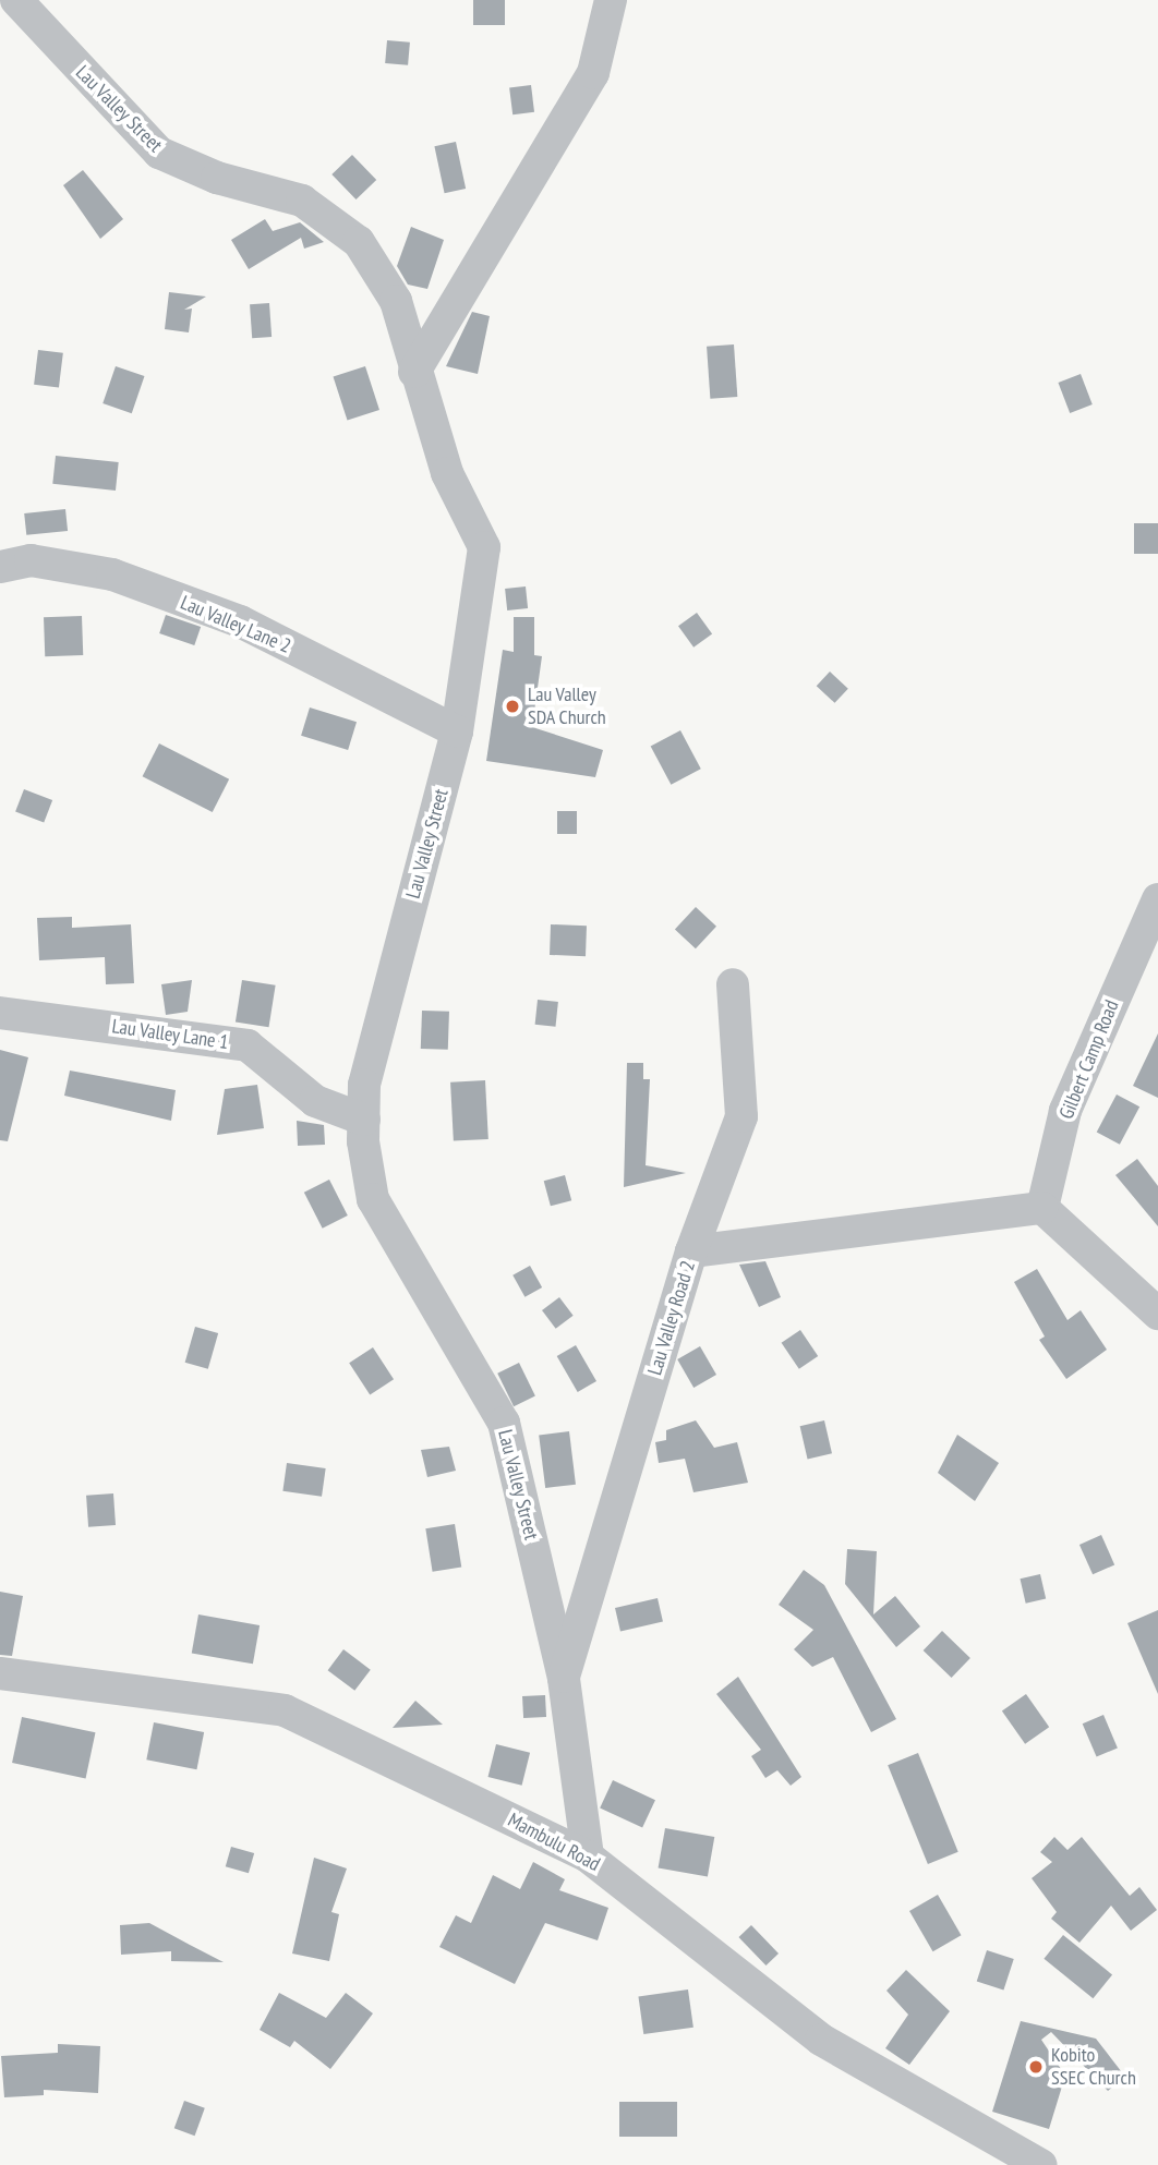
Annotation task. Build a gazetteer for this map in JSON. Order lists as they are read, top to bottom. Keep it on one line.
{"streets":{"street":["Lau Valley Street","Lau Valley Lane 2","Lau Valley Lane 1","Gilbert Camp Road","Lau Valley Road 2","Mambulu Road"]},"crossings":[["Lau Valley Street","Lau Valley Lane 2"],["Lau Valley Street","Lau Valley Lane 1"],["Lau Valley Street","Lau Valley Road 2"],["Lau Valley Street","Mambulu Road"],["Gilbert Camp Road","Lau Valley Road 2"]],"places":["Lau Valley SDA Church","Kobito SSEC Church"]}
